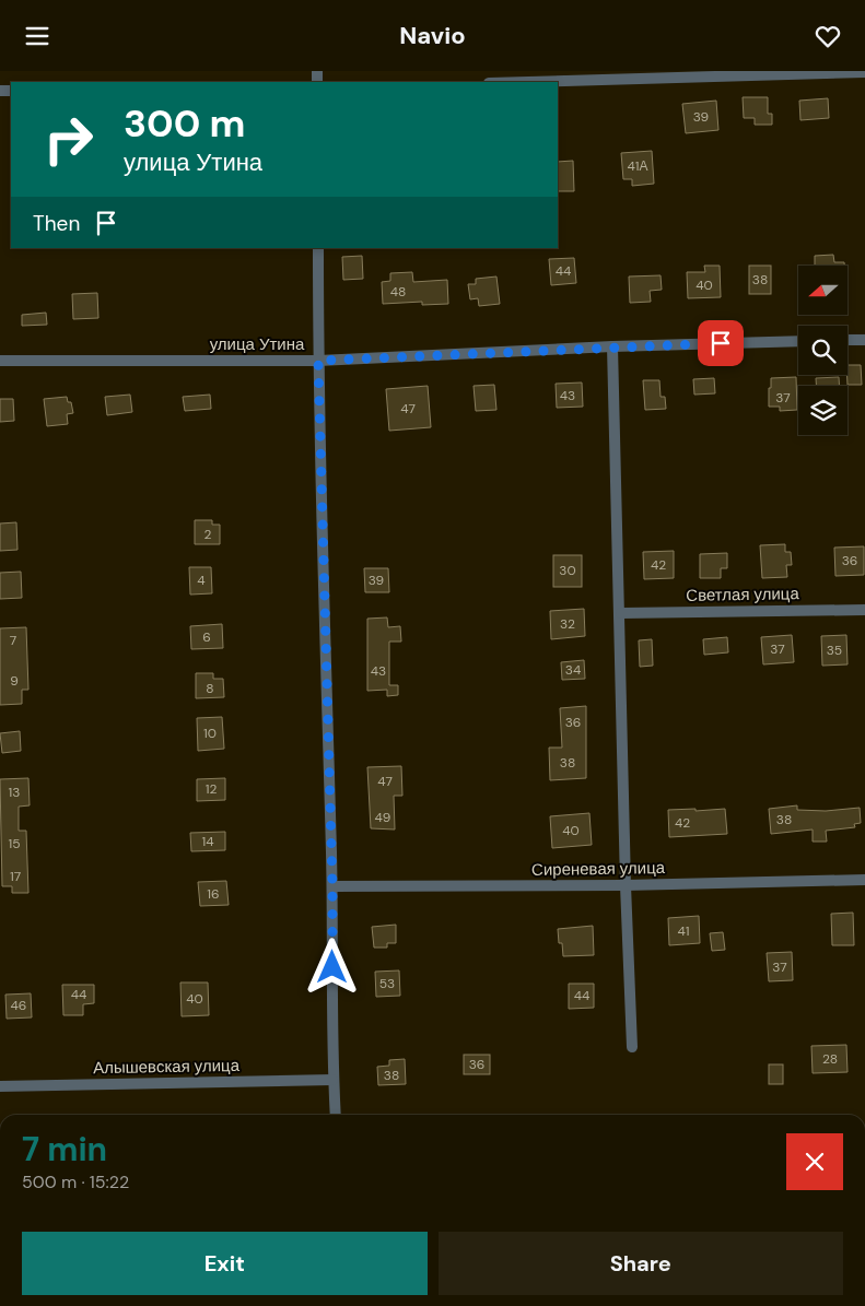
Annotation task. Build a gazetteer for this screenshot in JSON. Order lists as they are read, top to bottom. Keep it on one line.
{"streets":{"street":["улица Утина","Светлая улица","Сиреневая улица","Алышевская улица"]},"house_numbers":["39","41А","44","38","40","48","43","37","47","2","36","42","30","4","39","32","6","7","37","35","34","43","9","8","36","10","38","47","12","13","49","38","42","40","14","15","17","16","41","37","53","44","44","40","46","28","36","38"],"north":"left","page":{"header":"Navio","turn":["300 m","улица Утина"],"then":"Then","heading":["7 min","500 m · 15:22"],"buttons":["Exit","Share"]}}
